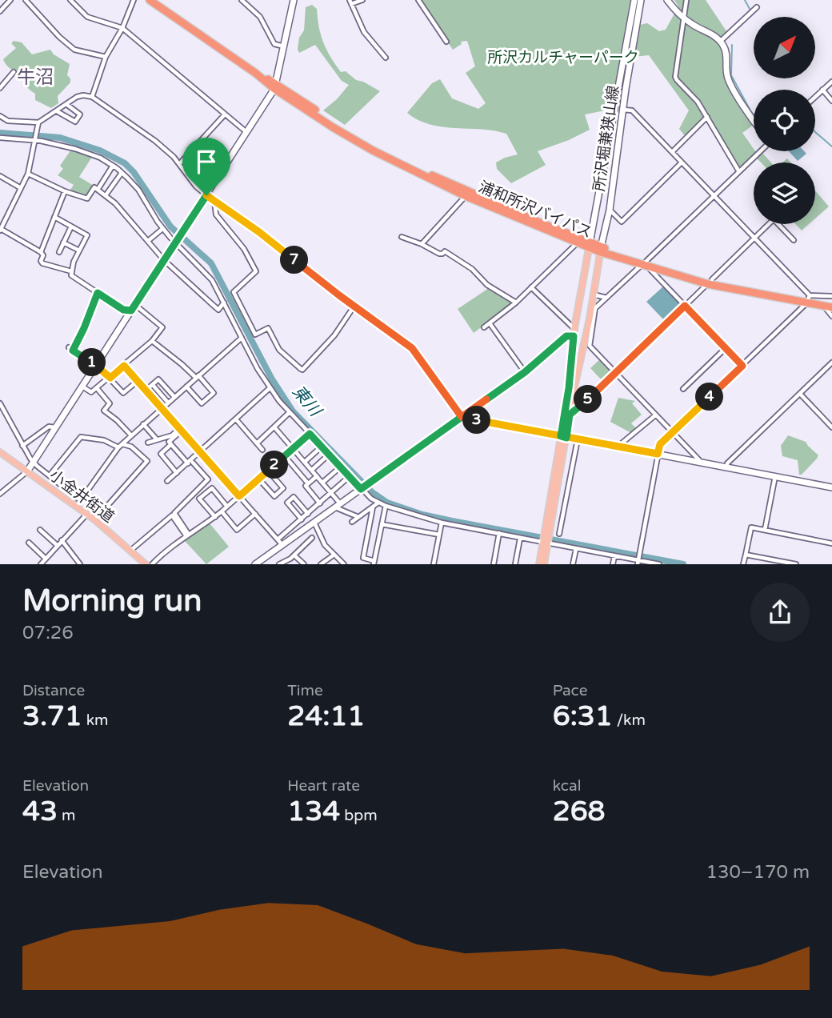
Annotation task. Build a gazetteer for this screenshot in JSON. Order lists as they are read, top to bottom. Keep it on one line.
{"streets":{"highway":["浦和所沢バイパス"],"main road":["小金井街道"],"street":["所沢堀兼狭山線"]},"crossings":[["所沢堀兼狭山線","浦和所沢バイパス"]],"districts":["牛沼"],"water":["東川"],"parks":["所沢カルチャーパーク"],"north":"top right","page":{"pins":["7","1","4","5","3","2"],"heading":["Morning run","07:26"],"stats":[["Distance","3.71 km"],["Time","24:11"],["Pace","6:31 /km"],["Elevation","43 m"],["Heart rate","134 bpm"],["kcal","268"]],"chart":["Elevation","130–170 m"]}}
